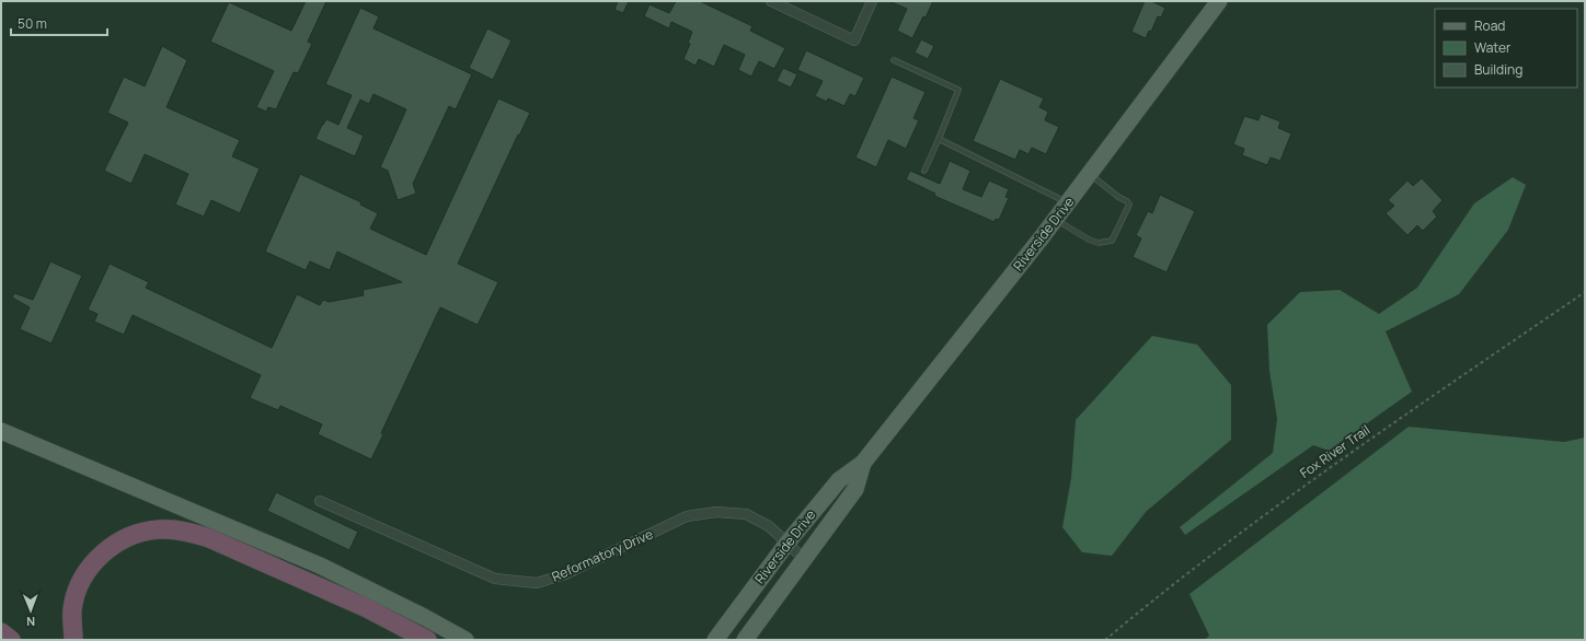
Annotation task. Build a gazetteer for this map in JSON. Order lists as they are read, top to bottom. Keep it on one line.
{"streets":{"main road":["Riverside Drive"],"street":["Reformatory Drive"],"path":["Fox River Trail"]},"crossings":[["Riverside Drive","Reformatory Drive"]],"legend":["Road","Water","Building"],"scale_bar":"50 m","north":"bottom"}
